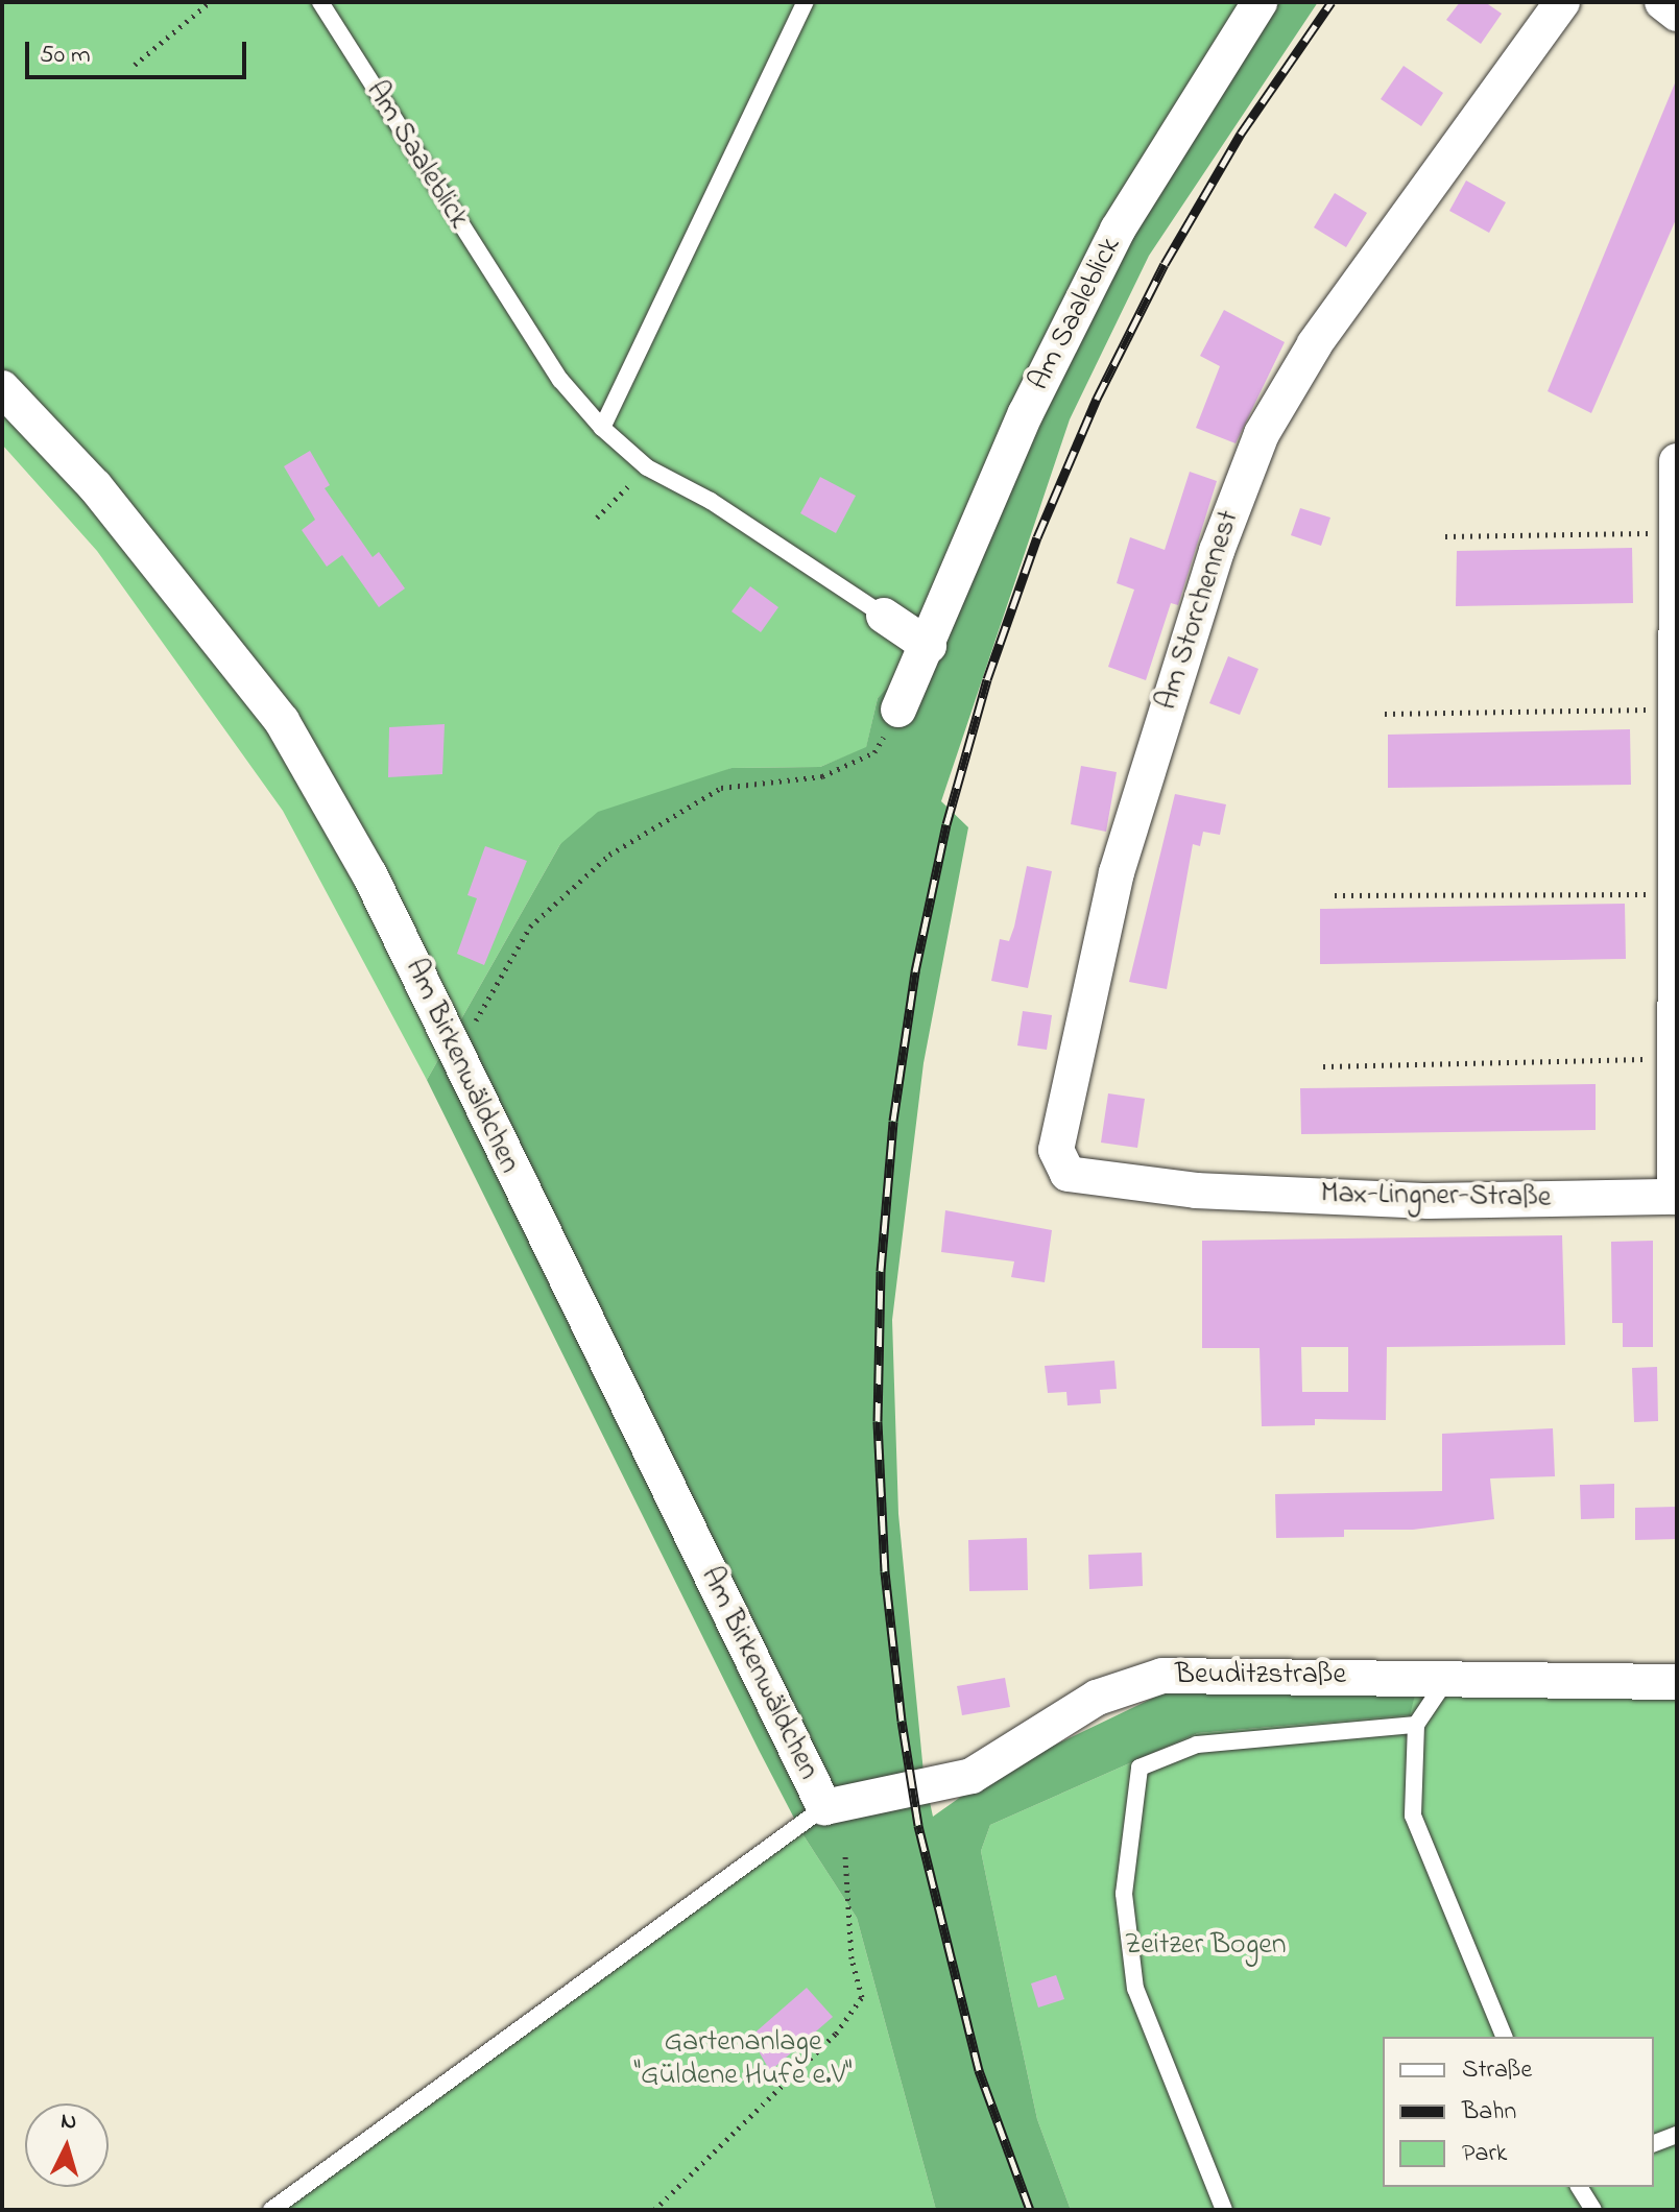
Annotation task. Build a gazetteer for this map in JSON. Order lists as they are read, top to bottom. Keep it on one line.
{"streets":{"street":["Am Saaleblick","Am Storchennest","Am Birkenwäldchen","Max-Lingner-Straße","Beuditzstraße"]},"crossings":[["Am Storchennest","Max-Lingner-Straße"],["Am Birkenwäldchen","Beuditzstraße"]],"parks":["Zeitzer Bogen","Gartenanlage \"Güldene Hufe e.V\""],"legend":["Straße","Bahn","Park"],"scale_bar":"50 m","north":"top"}
